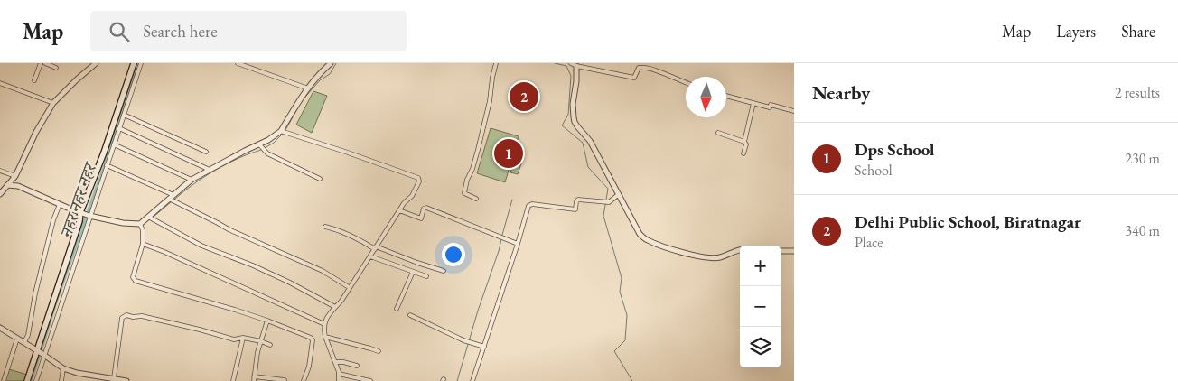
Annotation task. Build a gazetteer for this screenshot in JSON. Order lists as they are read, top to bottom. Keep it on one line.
{"water":["नहर नहर नहर"],"north":"bottom","page":{"header":"Map","search":"Search here","nav":["Map","Layers","Share"],"heading":["Nearby","2 results"],"pins":["2","1"],"list":[{"mark":"1","name":"Dps School","note":"School","value":"230 m"},{"mark":"2","name":"Delhi Public School, Biratnagar","note":"Place","value":"340 m"}],"map_buttons":["+","−"]}}
